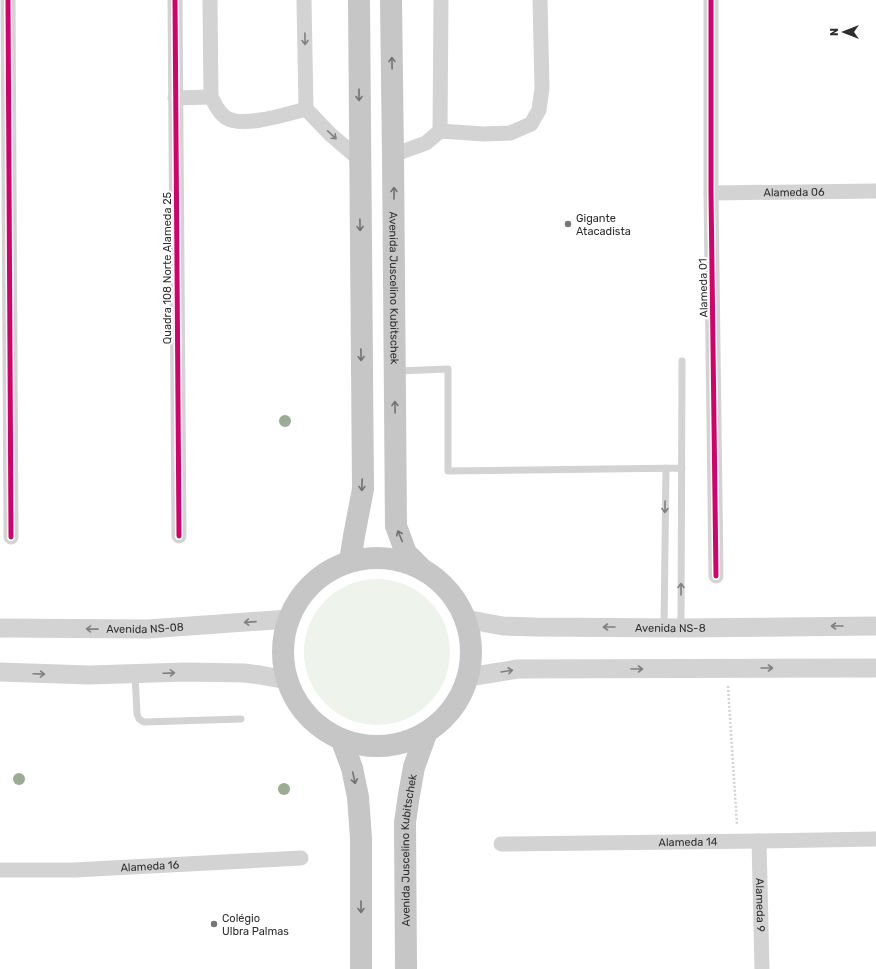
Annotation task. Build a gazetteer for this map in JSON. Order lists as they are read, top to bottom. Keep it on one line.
{"streets":{"main road":["Avenida Juscelino Kubitschek"],"street":["Alameda 06","Quadra 108 Norte Alameda 25","Alameda 01","Avenida NS-08","Avenida NS-8","Alameda 14","Alameda 16","Alameda 9"]},"crossings":[["Alameda 06","Alameda 01"],["Alameda 14","Alameda 9"]],"places":["Gigante Atacadista","Colégio Ulbra Palmas"],"north":"left"}
